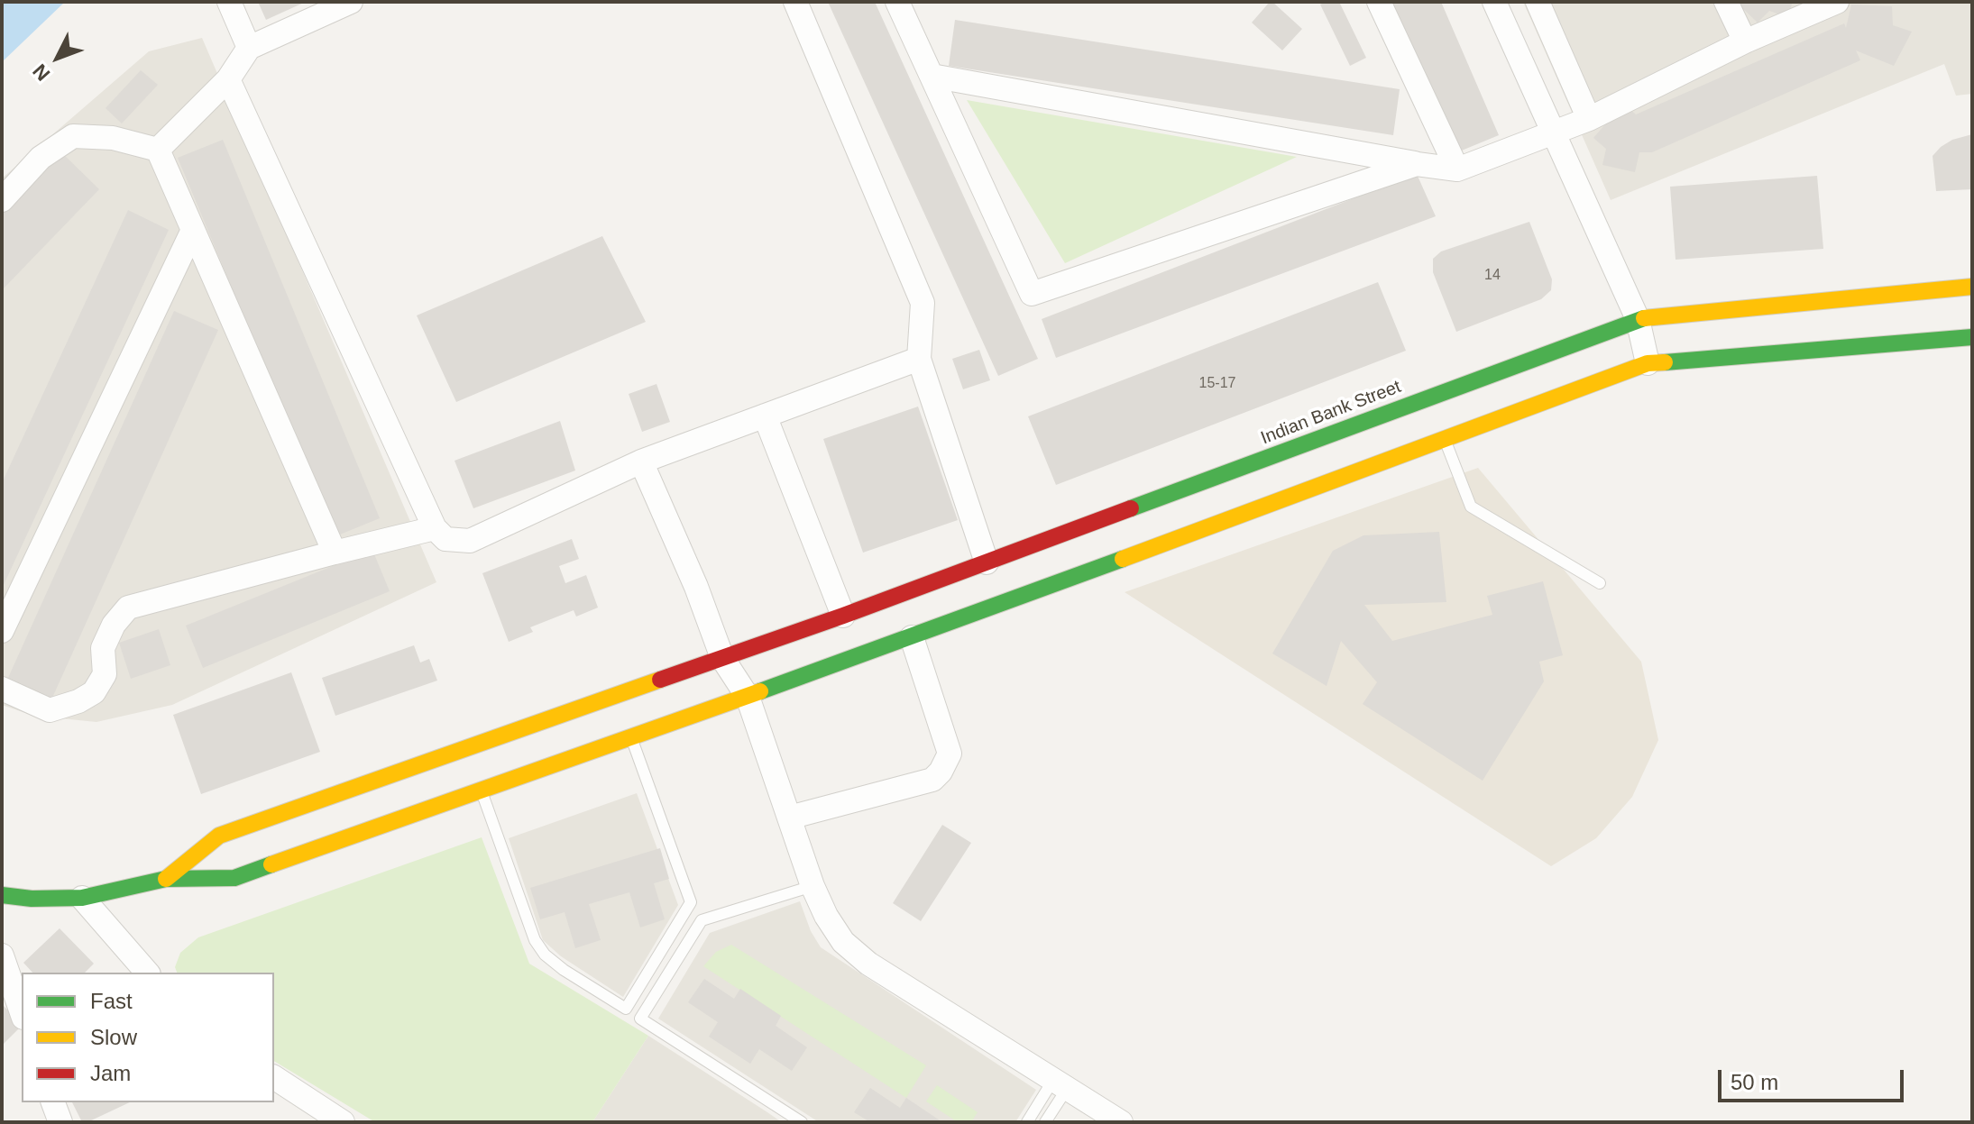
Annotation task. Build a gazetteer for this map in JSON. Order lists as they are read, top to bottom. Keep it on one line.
{"streets":{"street":["Indian Bank Street"]},"house_numbers":["14","15-17"],"legend":["Fast","Slow","Jam"],"scale_bar":"50 m","north":"bottom left"}
